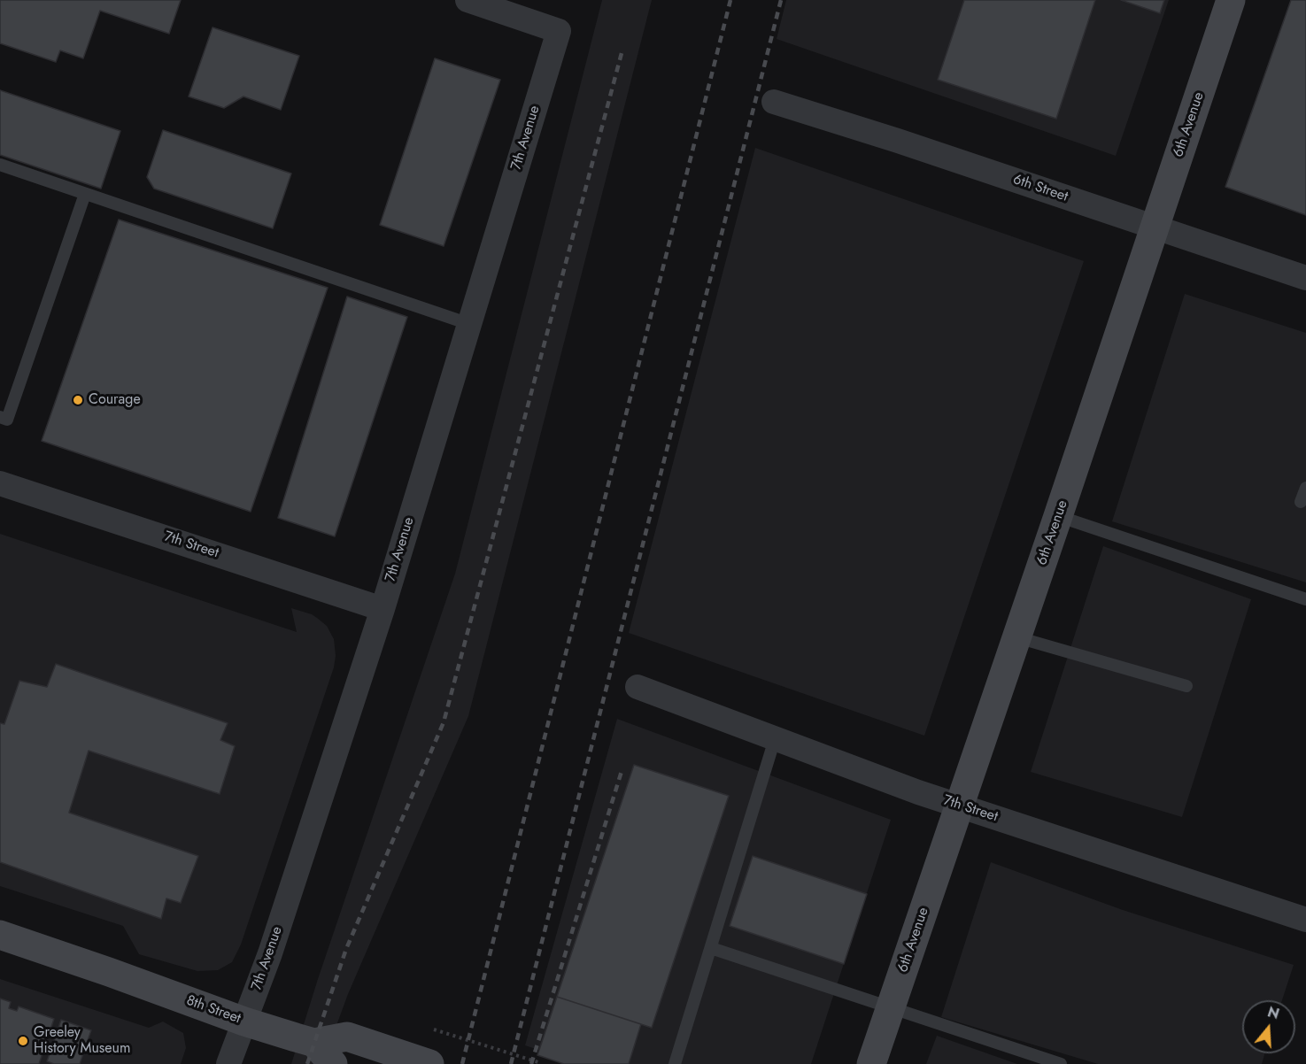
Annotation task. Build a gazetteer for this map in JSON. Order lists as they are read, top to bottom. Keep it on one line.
{"streets":{"street":["6th Avenue","7th Avenue","6th Street","7th Street","8th Street"]},"crossings":[["6th Avenue","6th Street"],["6th Avenue","7th Street"],["7th Avenue","7th Street"],["7th Avenue","8th Street"]],"places":["Courage","Greeley History Museum"],"north":"top"}
